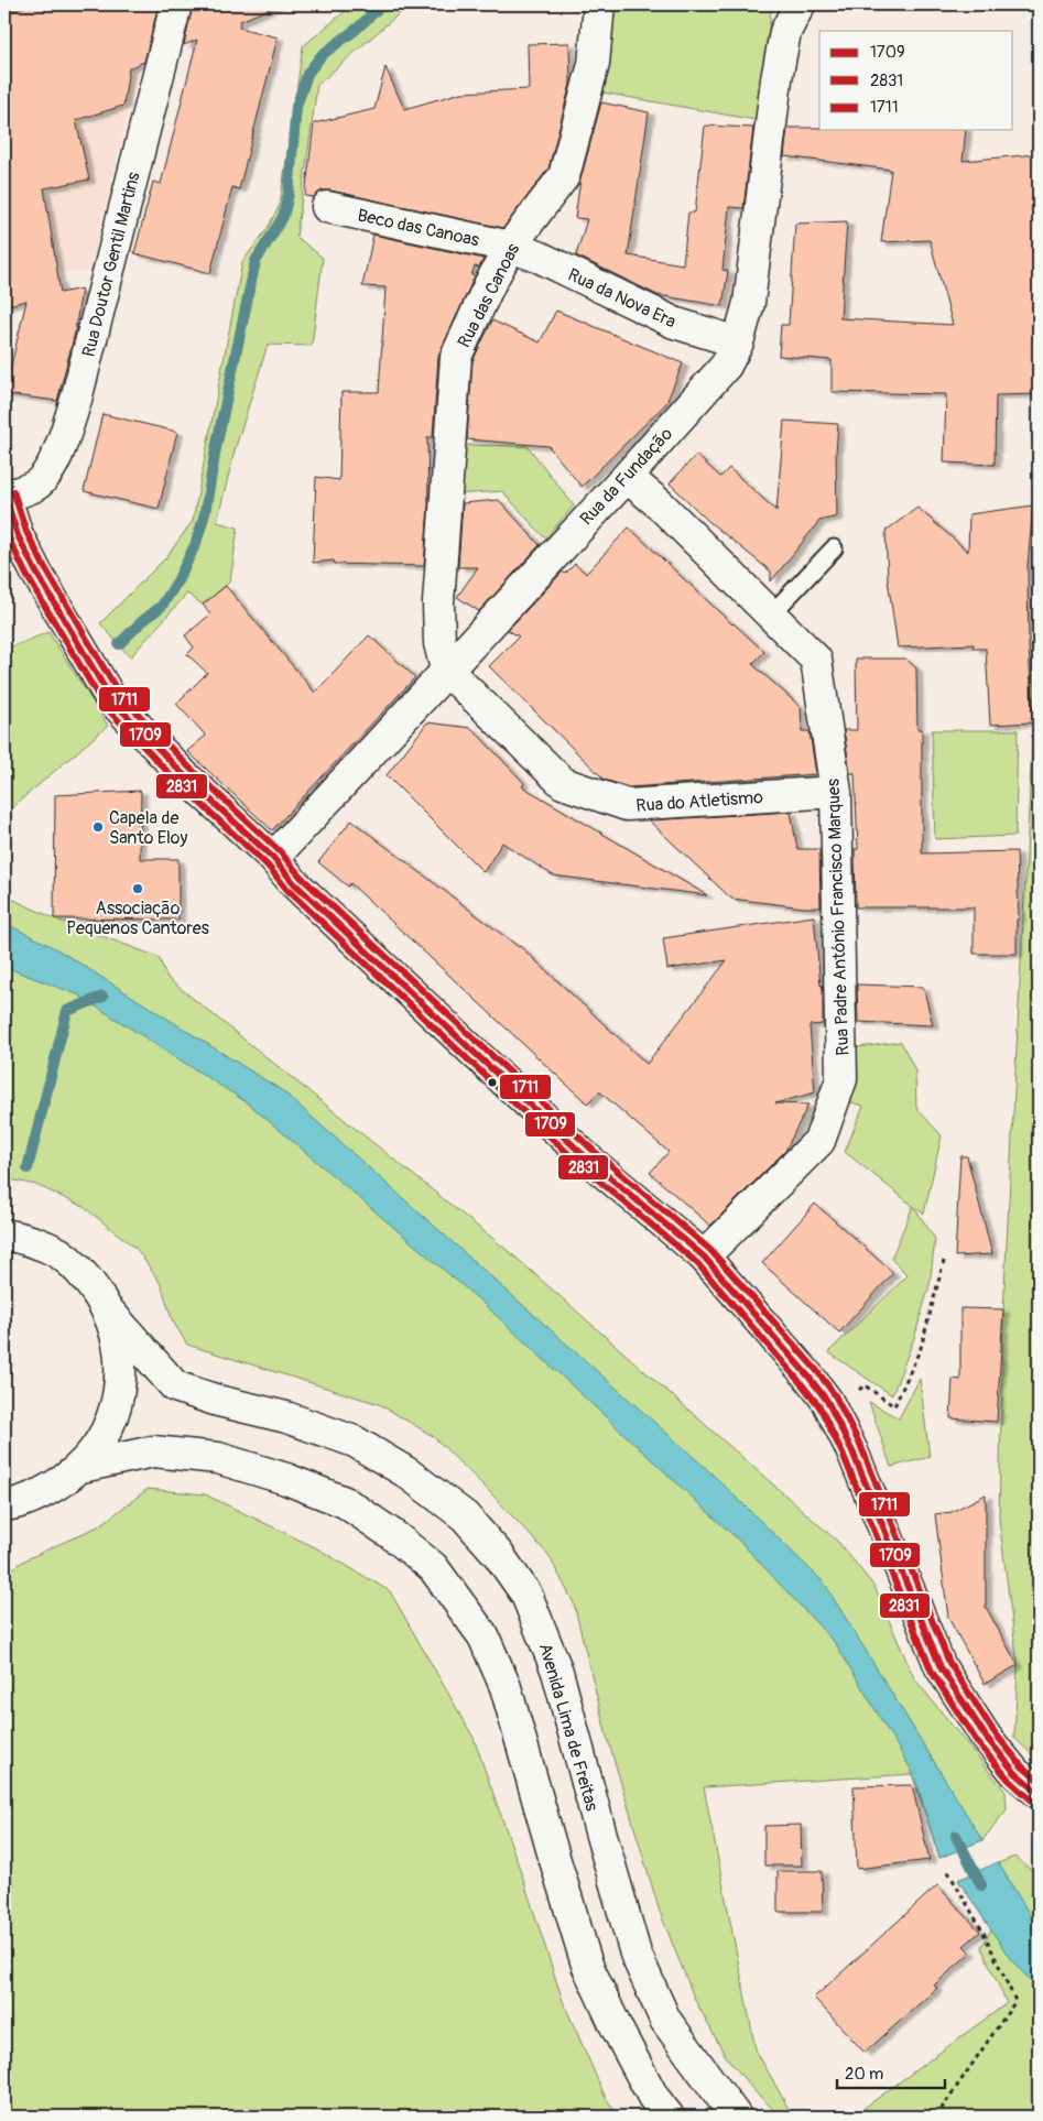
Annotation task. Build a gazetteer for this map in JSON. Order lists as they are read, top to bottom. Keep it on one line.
{"streets":{"main road":["Beco das Canoas","Rua Doutor Gentil Martins","Rua das Canoas","Rua da Nova Era","Rua da Fundação","Rua do Atletismo","Rua Padre António Francisco Marques","Avenida Lima de Freitas"]},"crossings":[["Beco das Canoas","Rua das Canoas"],["Beco das Canoas","Rua da Nova Era"],["Rua das Canoas","Rua da Nova Era"],["Rua das Canoas","Rua da Fundação"],["Rua das Canoas","Rua do Atletismo"],["Rua da Nova Era","Rua da Fundação"],["Rua da Fundação","Rua do Atletismo"],["Rua da Fundação","Rua Padre António Francisco Marques"],["Rua do Atletismo","Rua Padre António Francisco Marques"]],"places":["Capela de Santo Eloy","Associação Pequenos Cantores"],"lines":["transit line 1711","transit line 1709","transit line 2831"],"legend":["1709","2831","1711"],"scale_bar":"20 m"}
